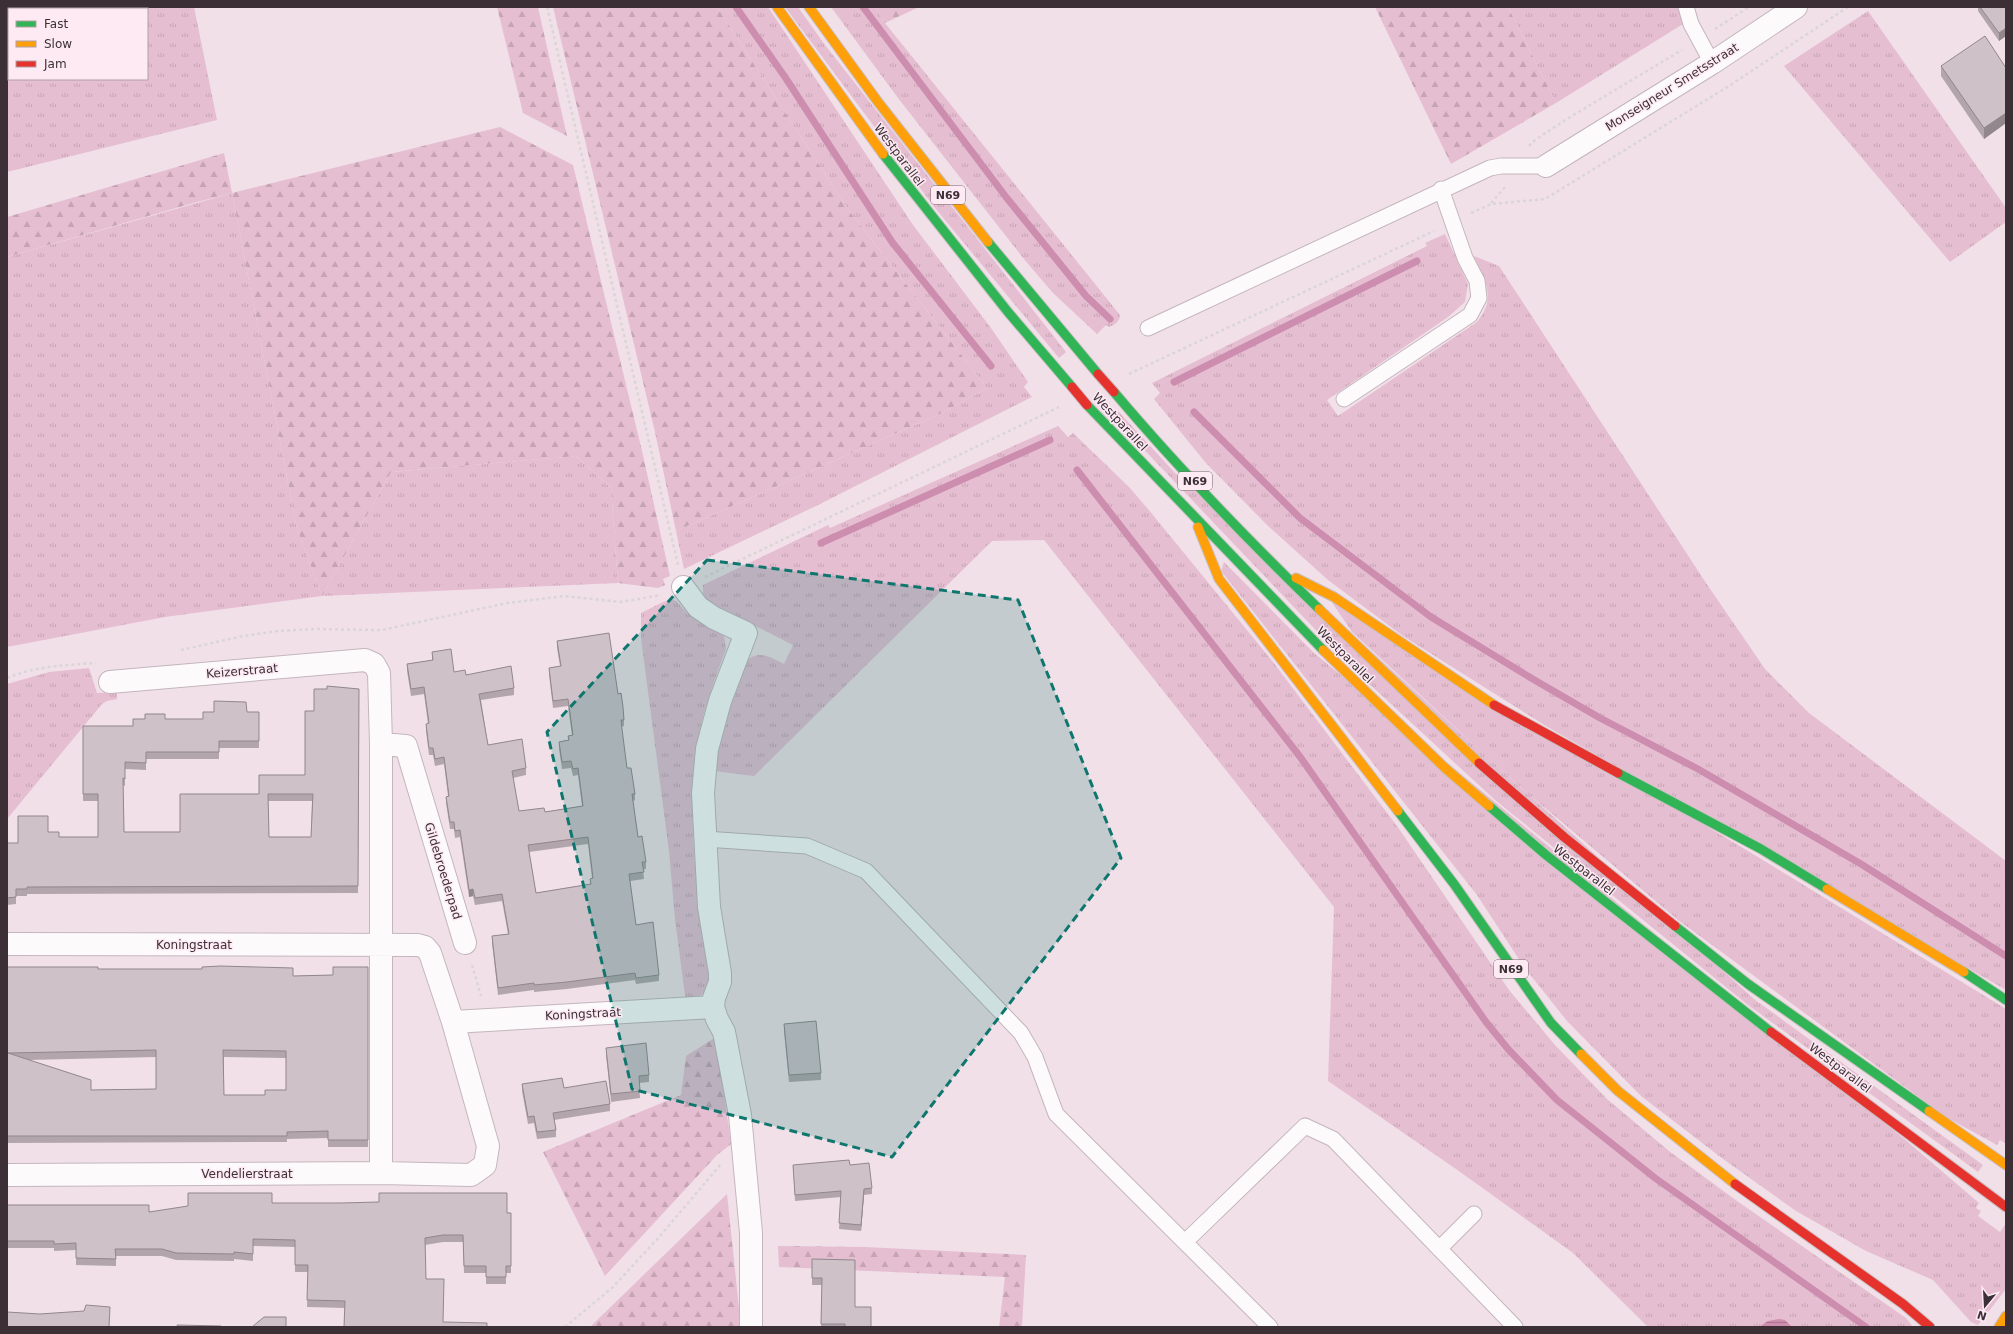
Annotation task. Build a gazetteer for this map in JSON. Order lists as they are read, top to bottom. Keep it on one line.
{"streets":{"main road":["Westparallel","N69"],"street":["Monseigneur Smetsstraat","Keizerstraat","Gildebroederpad","Koningstraat","Vendelierstraat"]},"crossings":[["Westparallel","N69"],["Keizerstraat","Gildebroederpad"],["Koningstraat","Vendelierstraat"]],"legend":["Fast","Slow","Jam"],"north":"bottom"}
